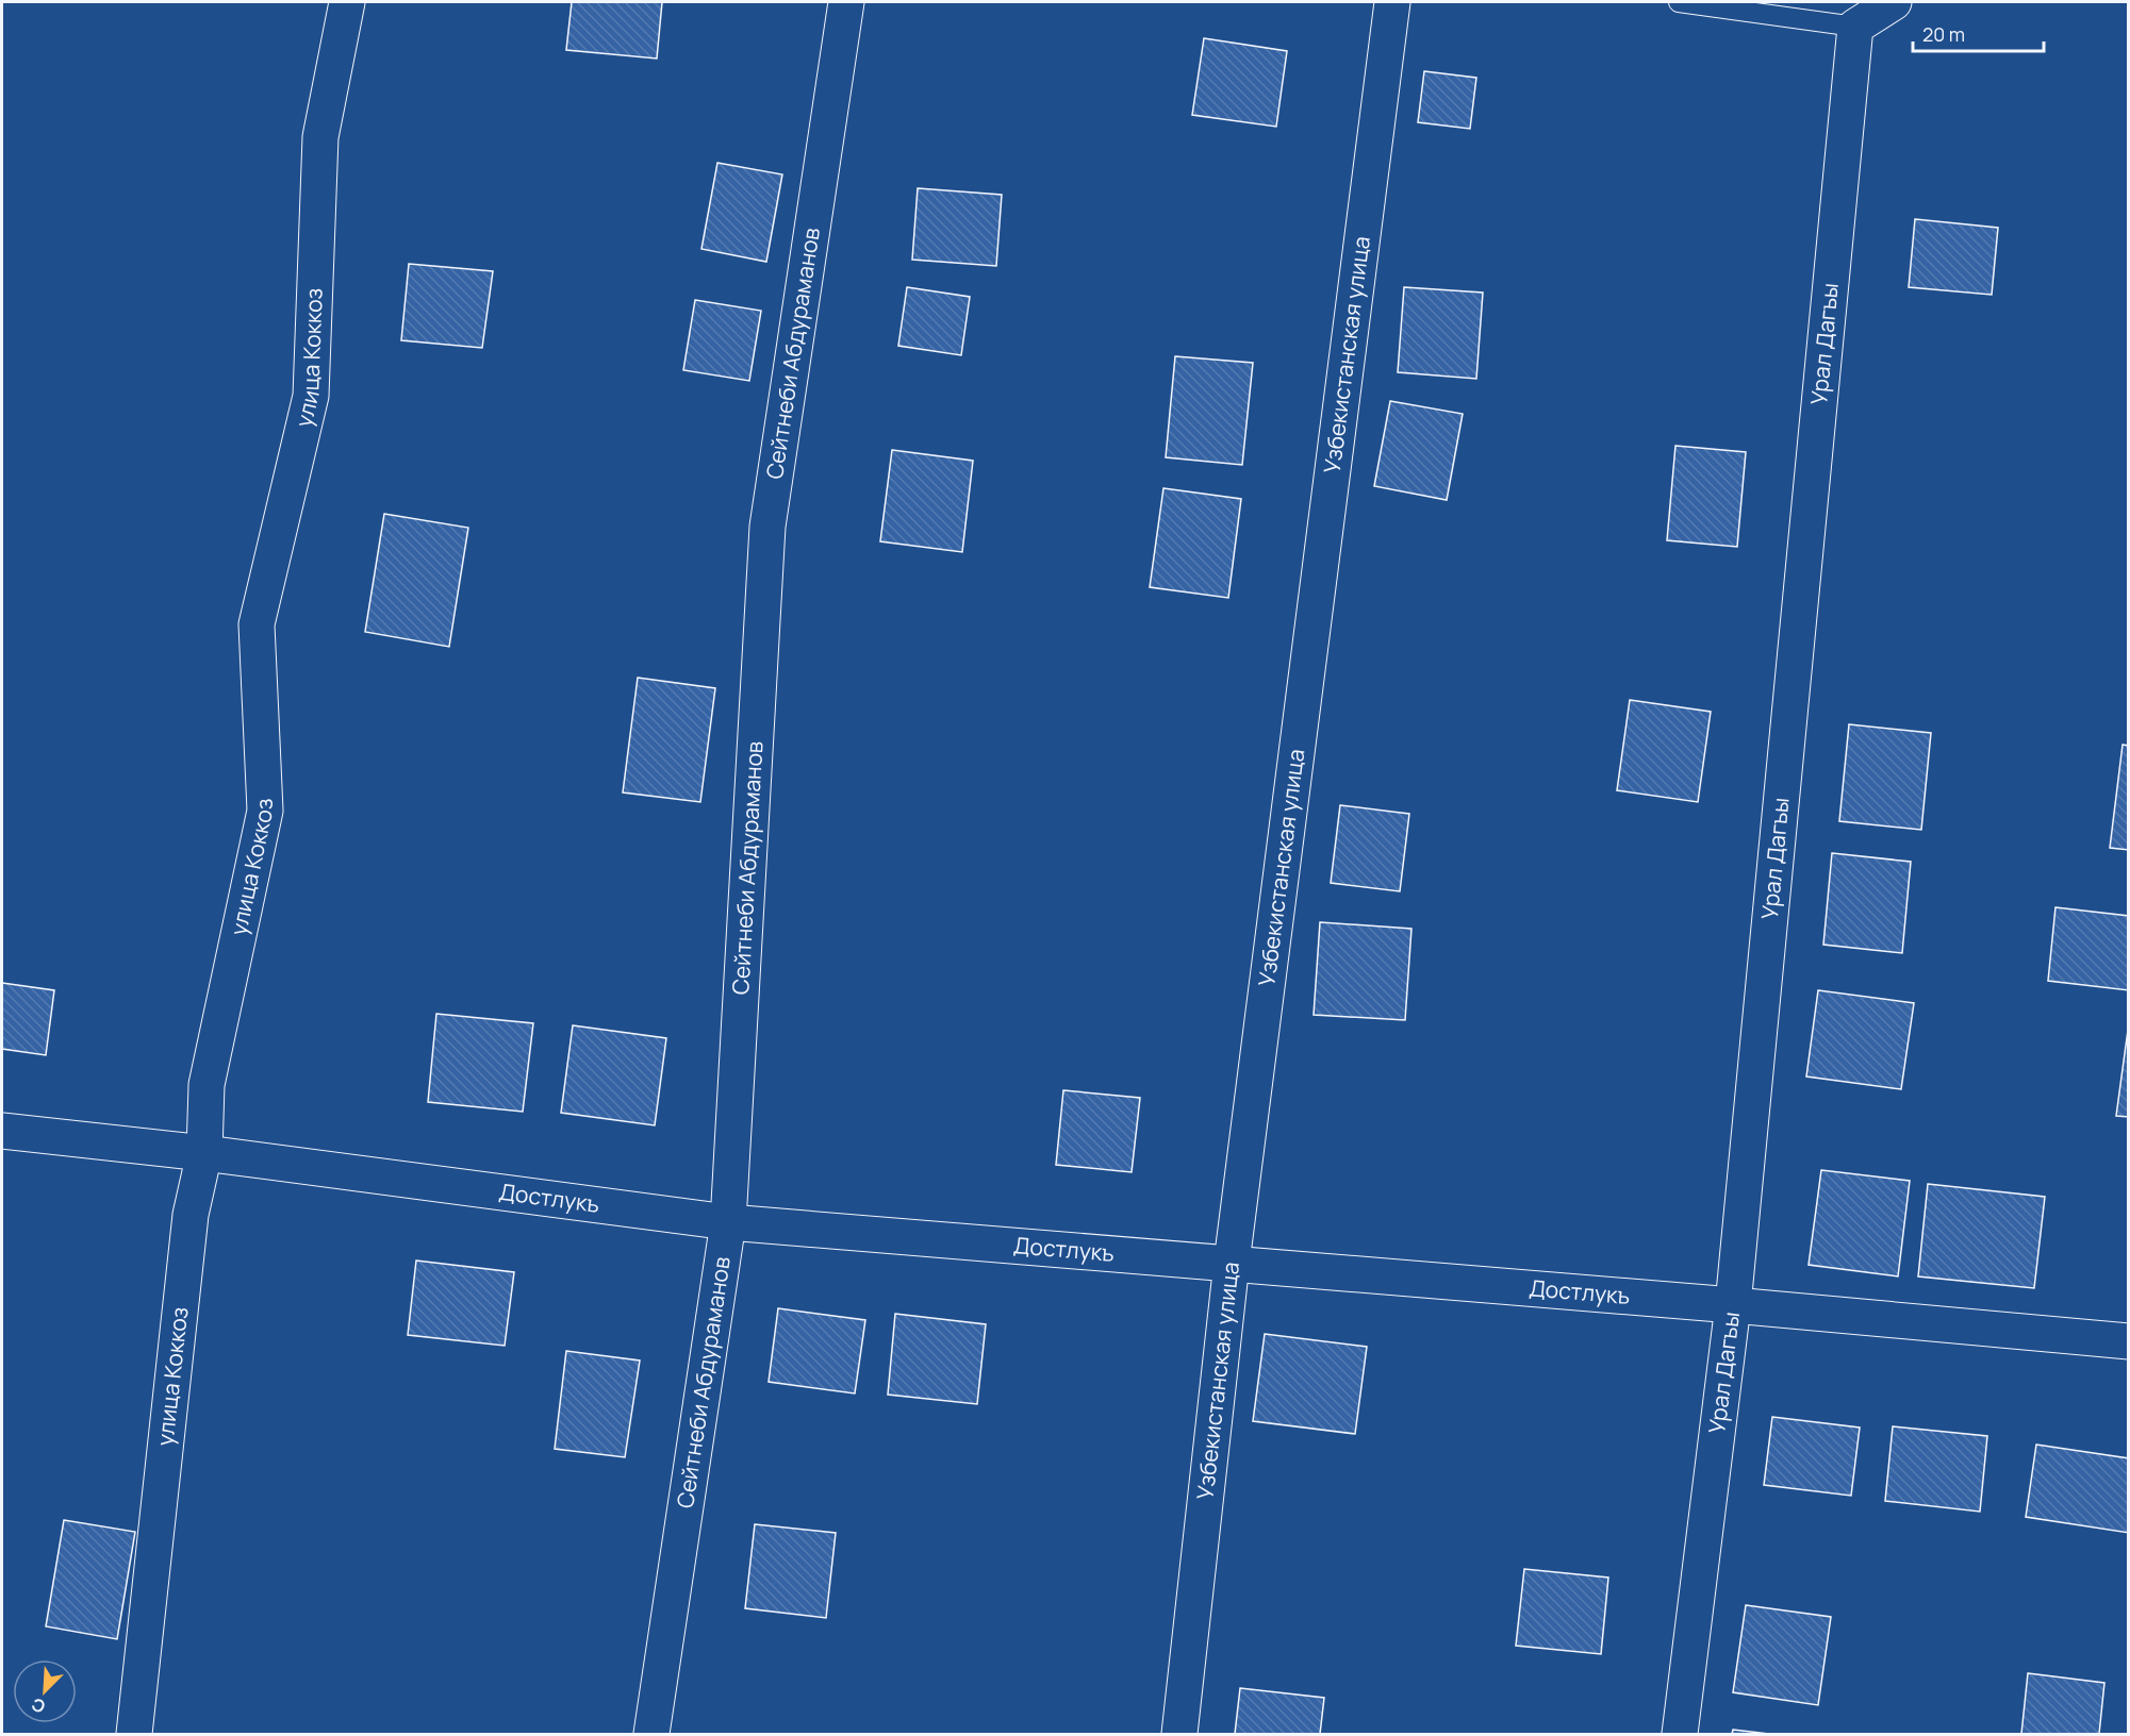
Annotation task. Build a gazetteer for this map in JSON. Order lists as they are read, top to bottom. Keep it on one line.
{"streets":{"street":["Урал Дагъы","Сейтнеби Абдураманов","Узбекистанская улица","улица Коккоз","Достлукъ"]},"crossings":[["Урал Дагъы","Достлукъ"],["Сейтнеби Абдураманов","Достлукъ"],["Узбекистанская улица","Достлукъ"],["улица Коккоз","Достлукъ"]],"scale_bar":"20 m","north":"bottom left"}
